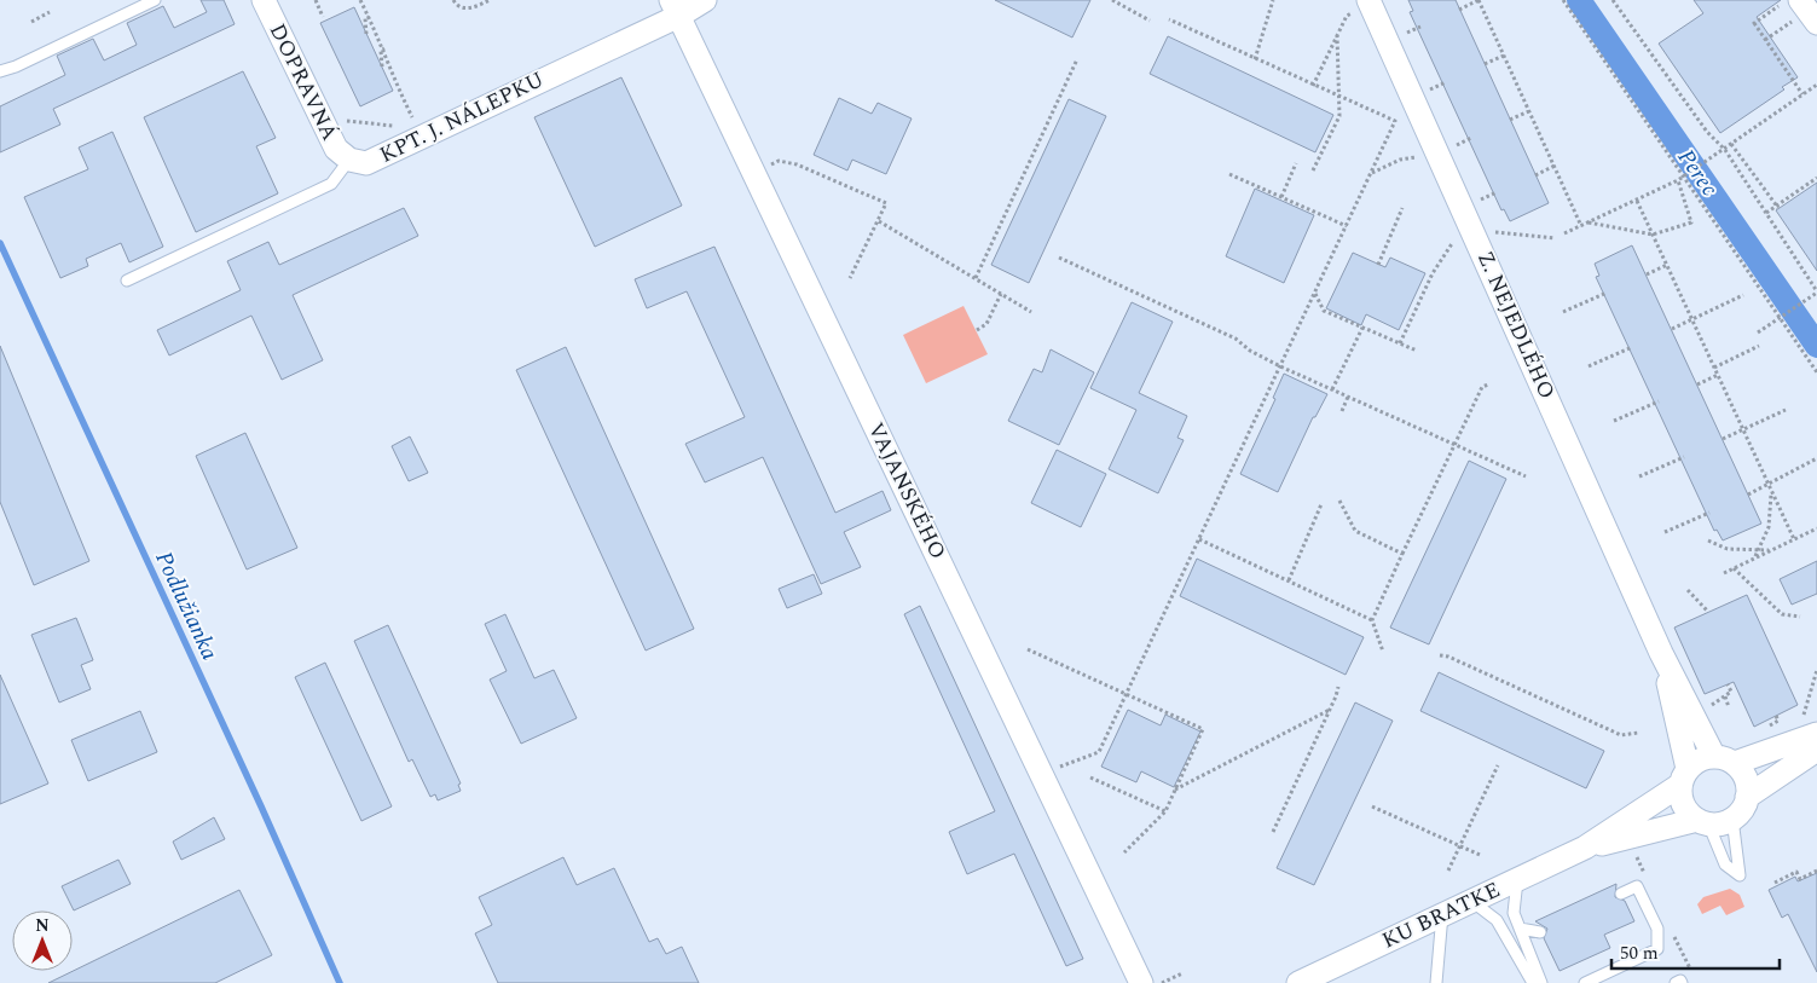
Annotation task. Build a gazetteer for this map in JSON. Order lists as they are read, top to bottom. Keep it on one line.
{"streets":{"street":["DOPRAVNÁ","KPT. J. NÁLEPKU","Z. NEJEDLÉHO","VAJANSKÉHO","KU BRATKE"]},"crossings":[["DOPRAVNÁ","KPT. J. NÁLEPKU"],["KPT. J. NÁLEPKU","VAJANSKÉHO"],["Z. NEJEDLÉHO","KU BRATKE"]],"water":["Perec","Podlužianka"],"scale_bar":"50 m","north":"top"}
